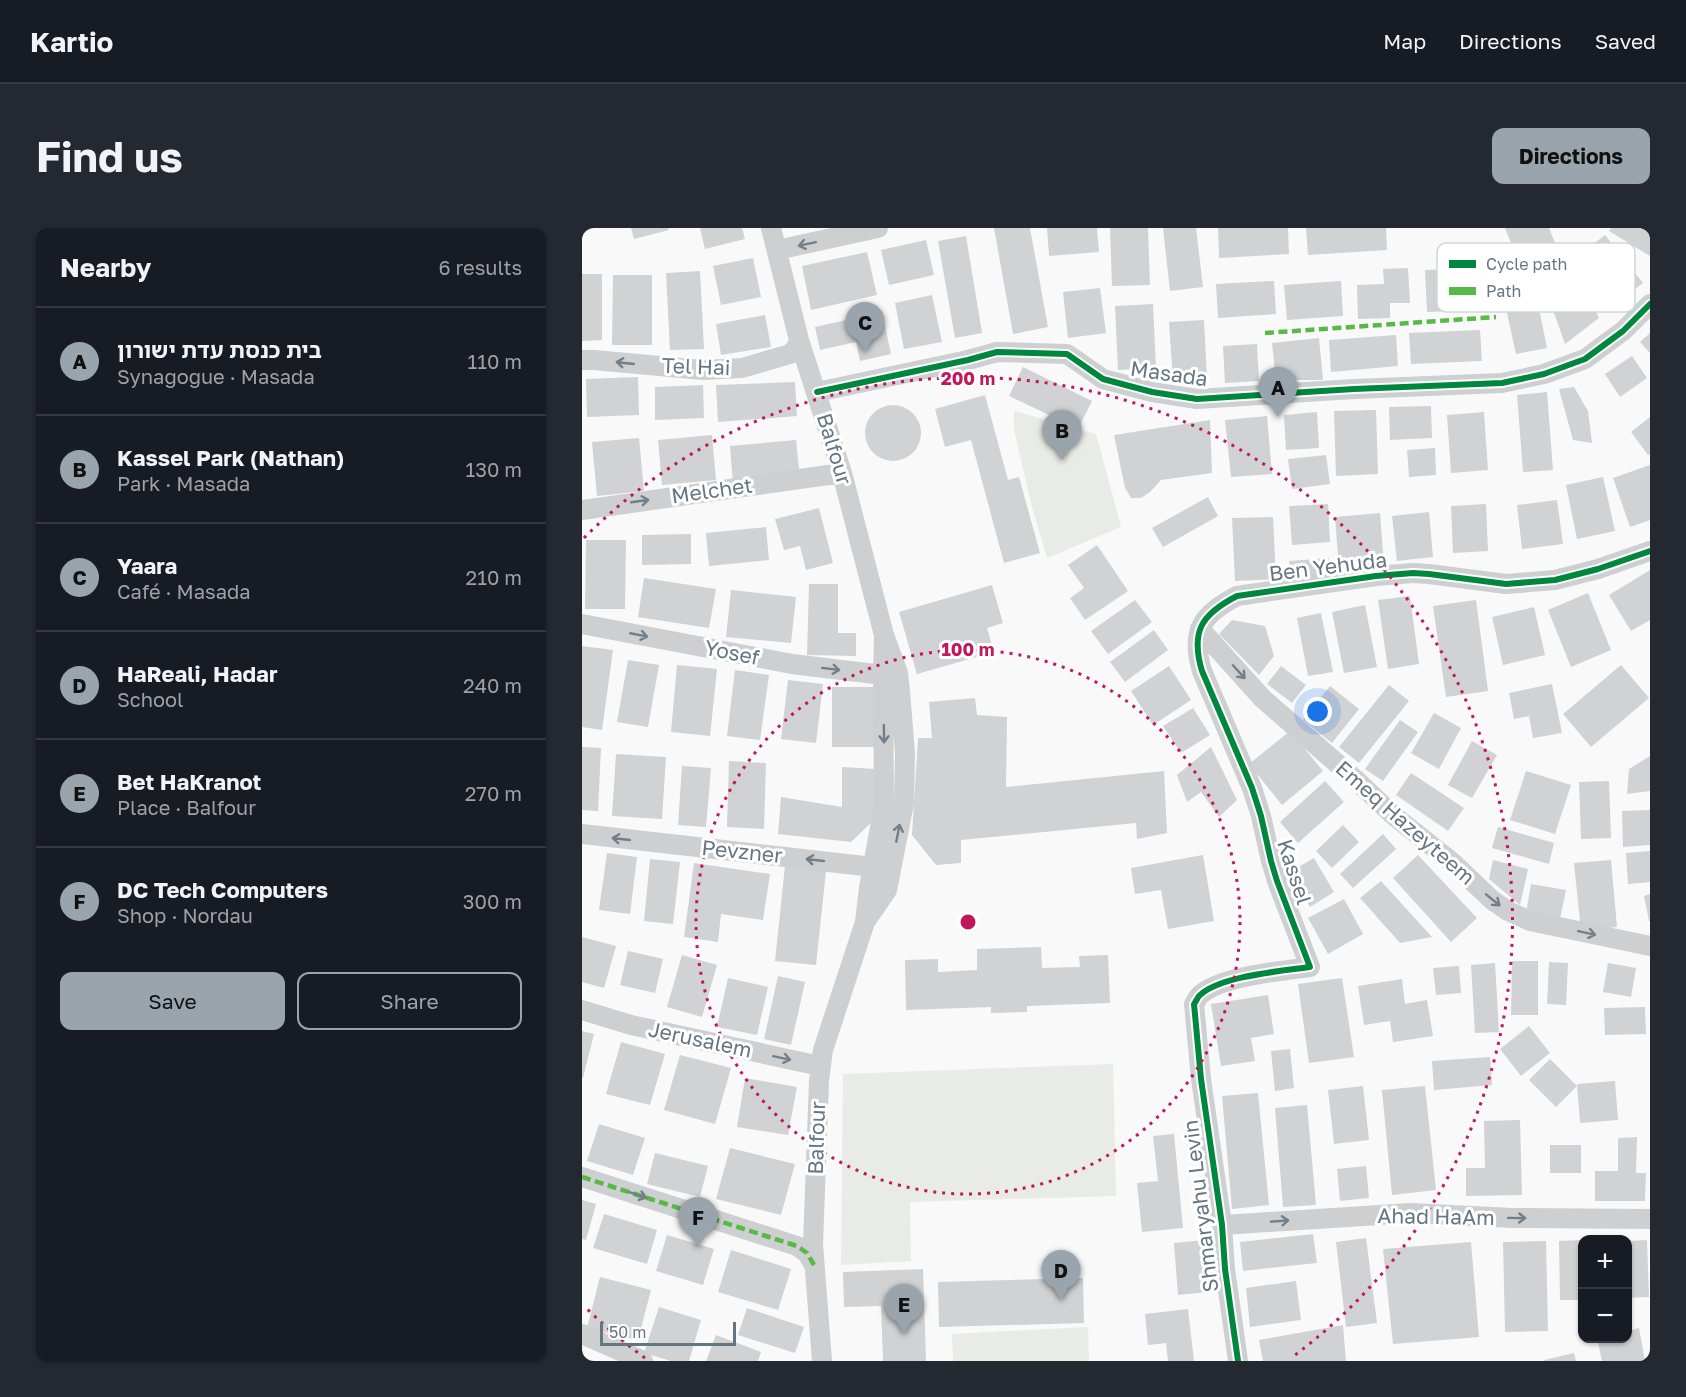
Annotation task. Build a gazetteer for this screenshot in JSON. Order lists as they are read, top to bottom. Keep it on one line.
{"streets":{"street":["Tel Hai","Masada","Balfour","Melchet","Ben Yehuda","Yosef","Emeq Hazeyteem","Pevzner","Kassel","Jerusalem","Shmaryahu Levin","Ahad HaAm"]},"crossings":[["Tel Hai","Balfour"],["Masada","Balfour"],["Balfour","Melchet"],["Balfour","Yosef"],["Balfour","Pevzner"],["Balfour","Jerusalem"],["Ben Yehuda","Emeq Hazeyteem"],["Ben Yehuda","Kassel"],["Emeq Hazeyteem","Kassel"],["Kassel","Shmaryahu Levin"],["Shmaryahu Levin","Ahad HaAm"]],"one_way":["Tel Hai","Melchet","Yosef","Emeq Hazeyteem","Pevzner","Ahad HaAm"],"legend":["Cycle path","Path"],"scale_bar":"50 m","page":{"header":"Kartio","nav":["Map","Directions","Saved"],"buttons":["Directions",["Save","Share"]],"title":"Find us","heading":["Nearby","6 results"],"pins":["C","A","B","F","D","E"],"list":[{"mark":"A","name":"בית כנסת עדת ישורון","note":"Synagogue · Masada","value":"110 m"},{"mark":"B","name":"Kassel Park (Nathan)","note":"Park · Masada","value":"130 m"},{"mark":"C","name":"Yaara","note":"Café · Masada","value":"210 m"},{"mark":"D","name":"HaReali, Hadar","note":"School","value":"240 m"},{"mark":"E","name":"Bet HaKranot","note":"Place · Balfour","value":"270 m"},{"mark":"F","name":"DC Tech Computers","note":"Shop · Nordau","value":"300 m"}],"map_buttons":["+","−"],"scale":"50 m"},"rings":["200 m","100 m"]}
